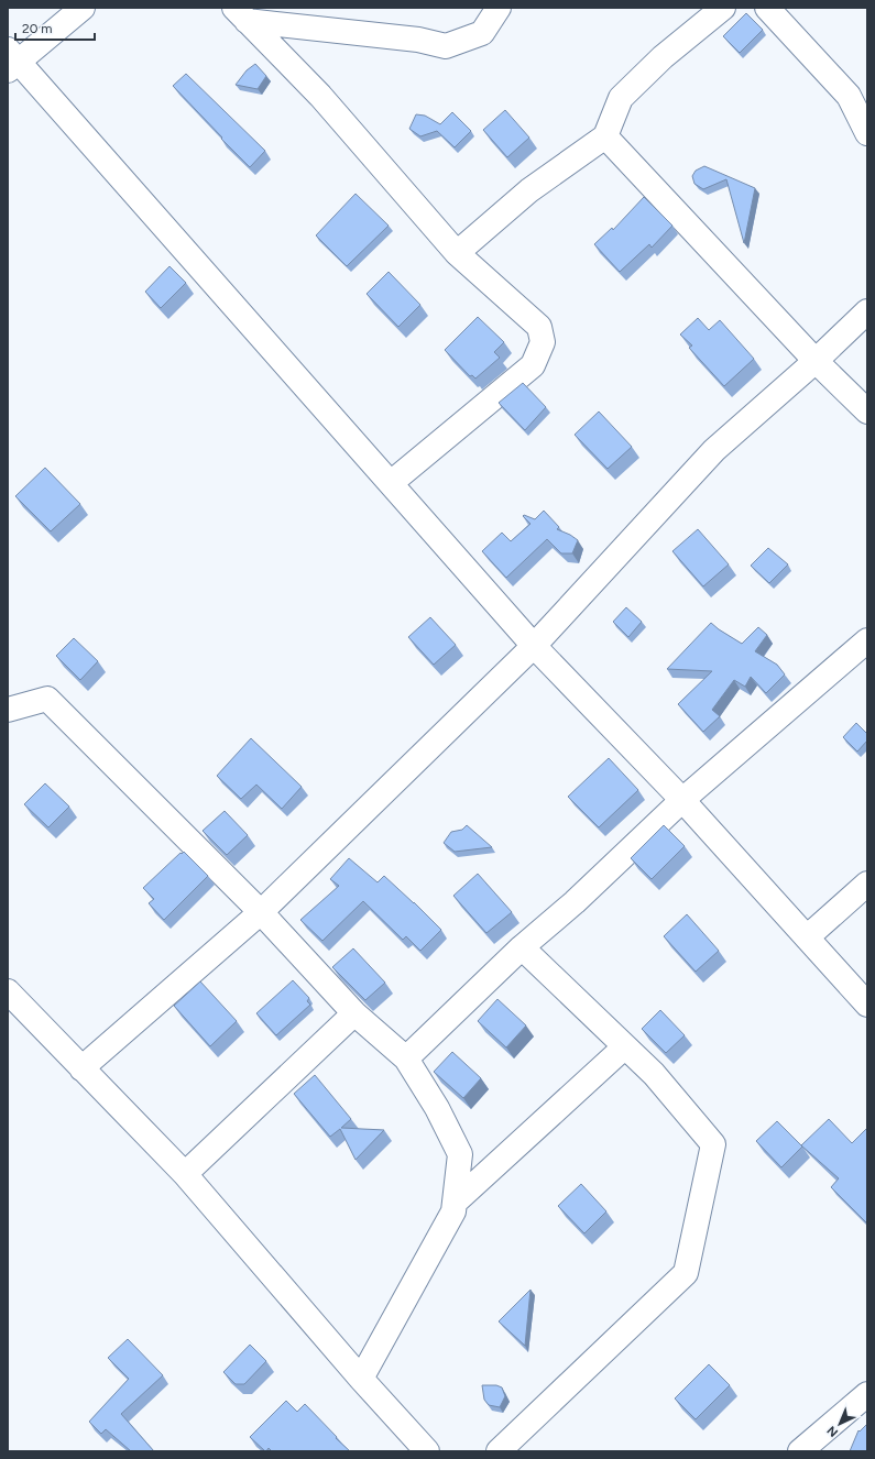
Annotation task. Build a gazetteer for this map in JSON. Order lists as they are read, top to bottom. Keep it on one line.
{"scale_bar":"20 m","north":"bottom left"}
